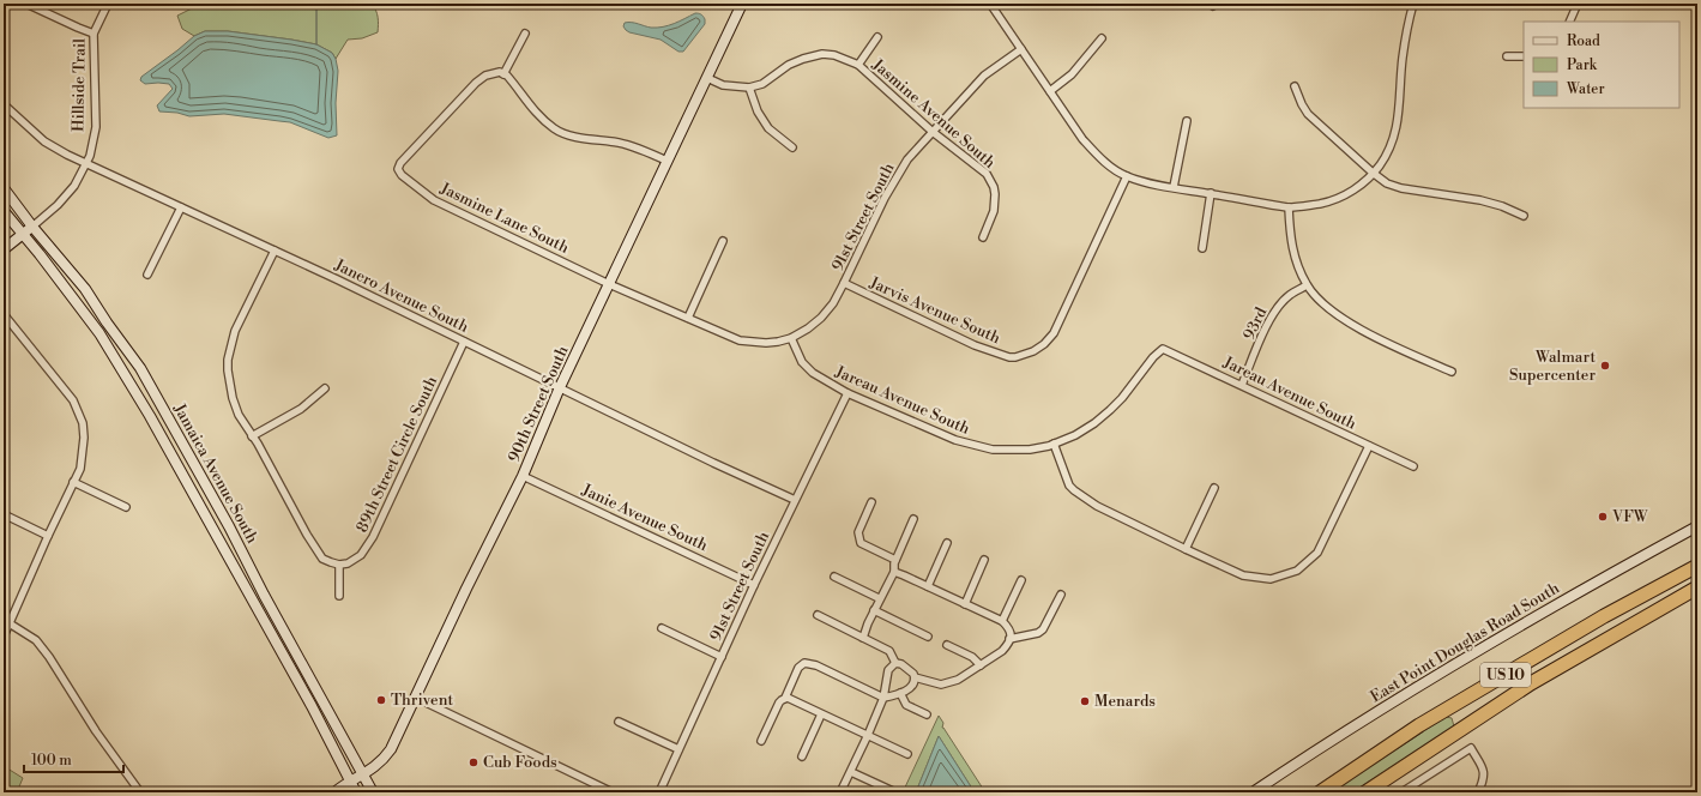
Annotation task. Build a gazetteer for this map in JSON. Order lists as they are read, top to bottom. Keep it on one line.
{"streets":{"highway":["US 10"],"street":["Hillside Trail","Jasmine Avenue South","91st Street South","Jasmine Lane South","Janero Avenue South","Jarvis Avenue South","93rd","Jareau Avenue South","90th Street South","89th Street Circle South","Jamaica Avenue South","Janie Avenue South","East Point Douglas Road South"]},"crossings":[["Hillside Trail","Janero Avenue South"],["Hillside Trail","Jamaica Avenue South"],["Jasmine Avenue South","91st Street South"],["Jasmine Avenue South","90th Street South"],["91st Street South","Janero Avenue South"],["91st Street South","Jarvis Avenue South"],["91st Street South","Jareau Avenue South"],["91st Street South","Janie Avenue South"],["Jasmine Lane South","90th Street South"],["Janero Avenue South","90th Street South"],["Janero Avenue South","89th Street Circle South"],["93rd","Jareau Avenue South"],["90th Street South","Jamaica Avenue South"],["90th Street South","Janie Avenue South"]],"places":["Walmart Supercenter","VFW","Thrivent","Menards","Cub Foods"],"legend":["Road","Park","Water"],"scale_bar":"100 m"}
